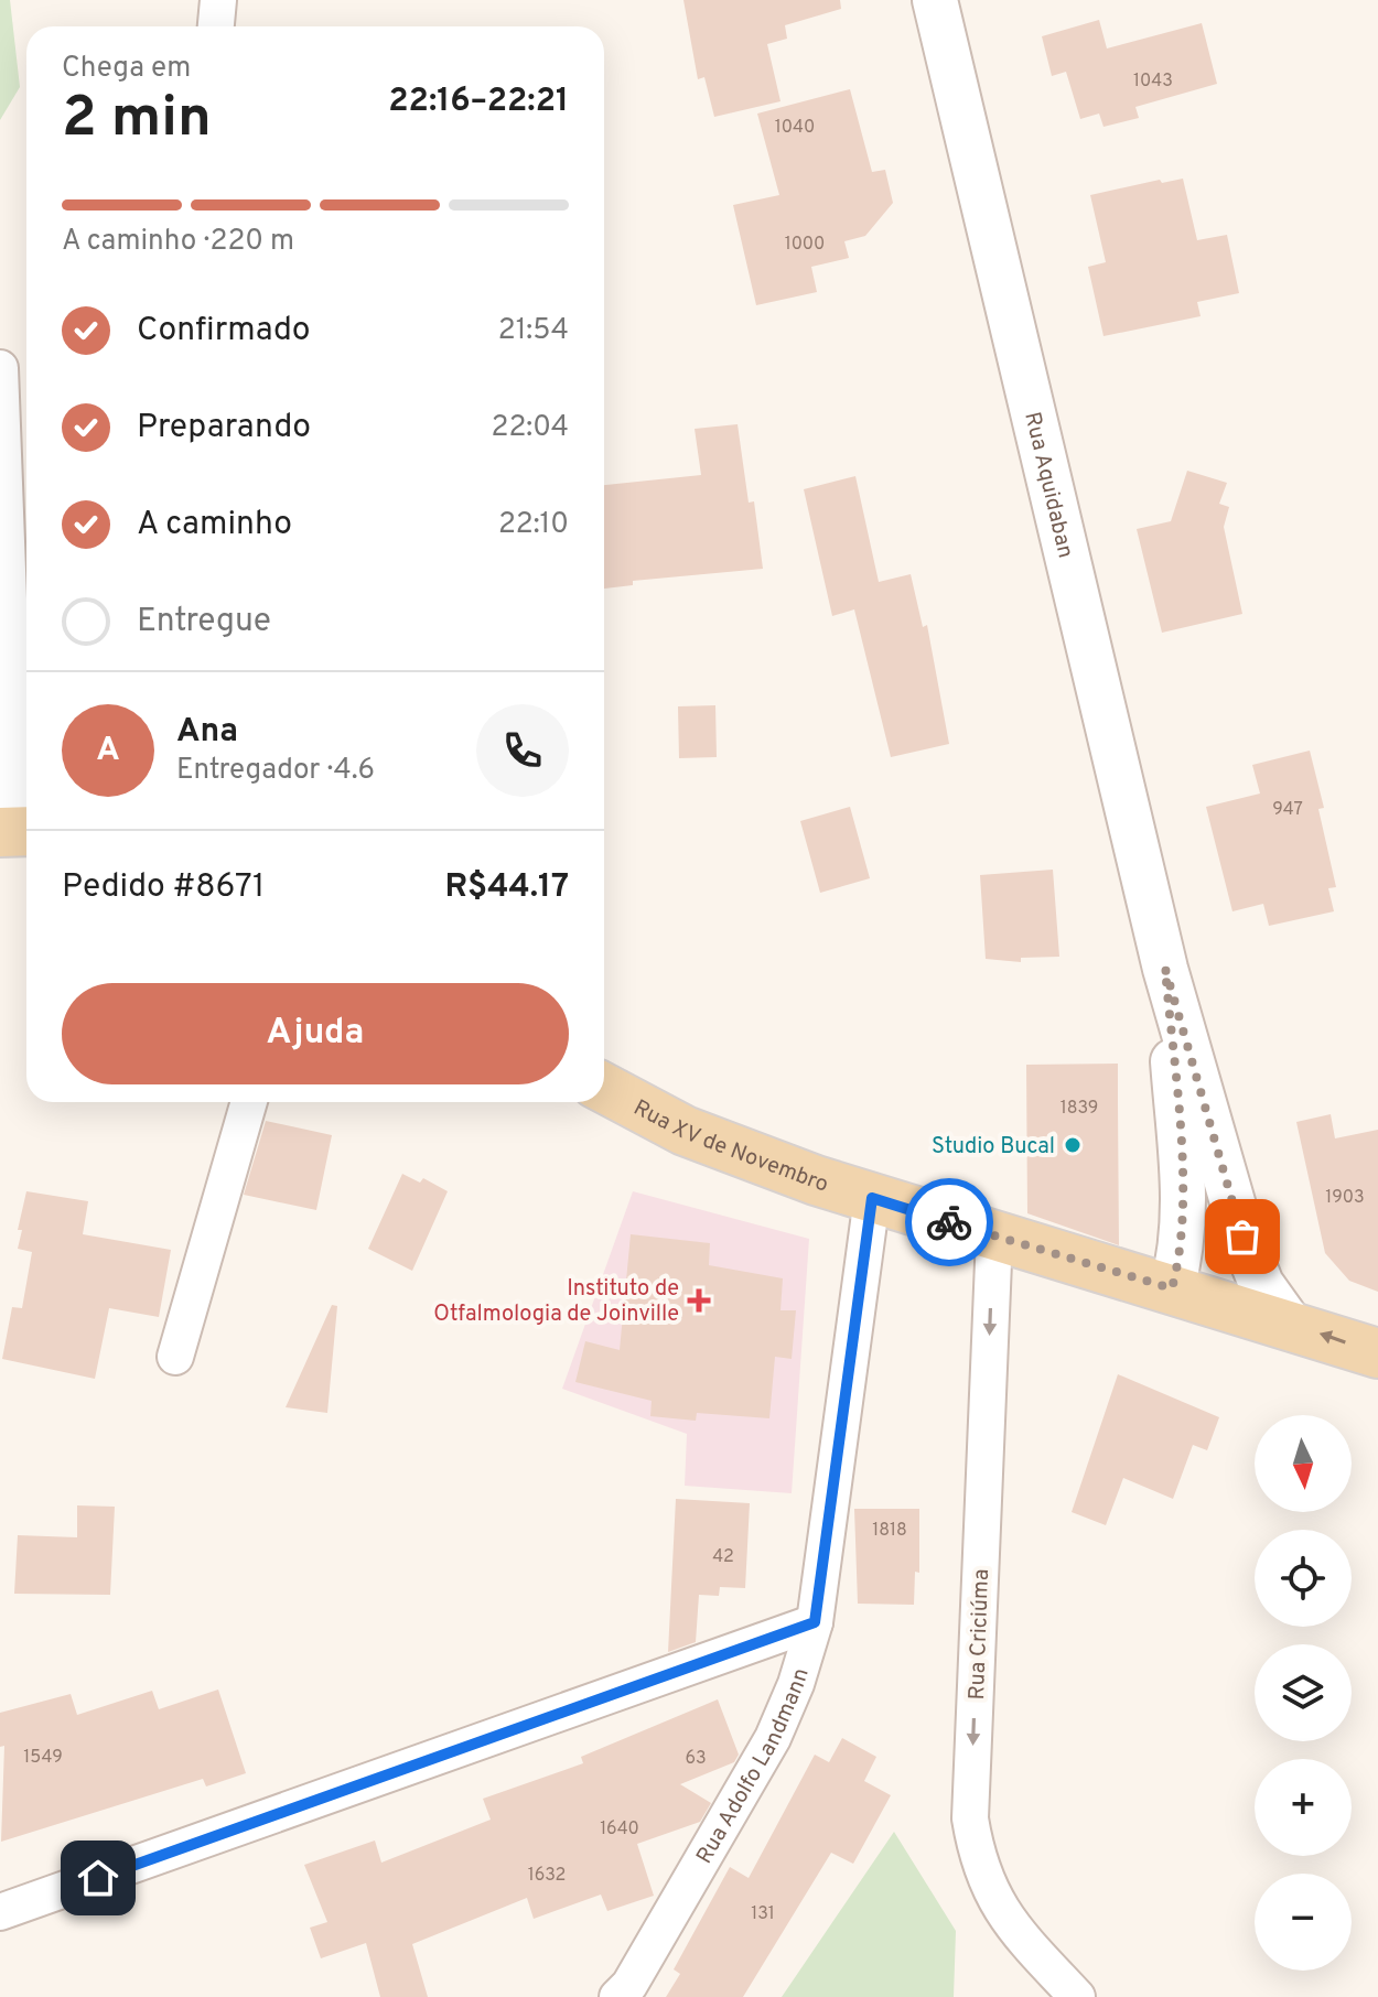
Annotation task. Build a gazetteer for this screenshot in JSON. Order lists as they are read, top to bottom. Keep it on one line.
{"streets":{"main road":["Rua XV de Novembro"],"street":["Rua Aquidaban","Rua Criciúma","Rua Adolfo Landmann"]},"crossings":[["Rua Aquidaban","Rua XV de Novembro"],["Rua XV de Novembro","Rua Criciúma"],["Rua XV de Novembro","Rua Adolfo Landmann"]],"one_way":["Rua Criciúma"],"places":{"other":["Studio Bucal"],"health":["Instituto de Otfalmologia de Joinville"]},"house_numbers":["1043","1040","1000","947","1839","1903","1818","42","1549","63","1640","1632","131"],"north":"bottom","page":{"heading":["2 min","Chega em","22:16–22:21"],"panel":["Ana","Entregador · 4.6","Pedido #8671","R$44.17"],"bar":"A caminho · 220 m","list":[["Confirmado","21:54"],["Preparando","22:04"],["A caminho","22:10"],"Entregue"],"round":"A","buttons":"Ajuda","map_buttons":["+","−"]}}
